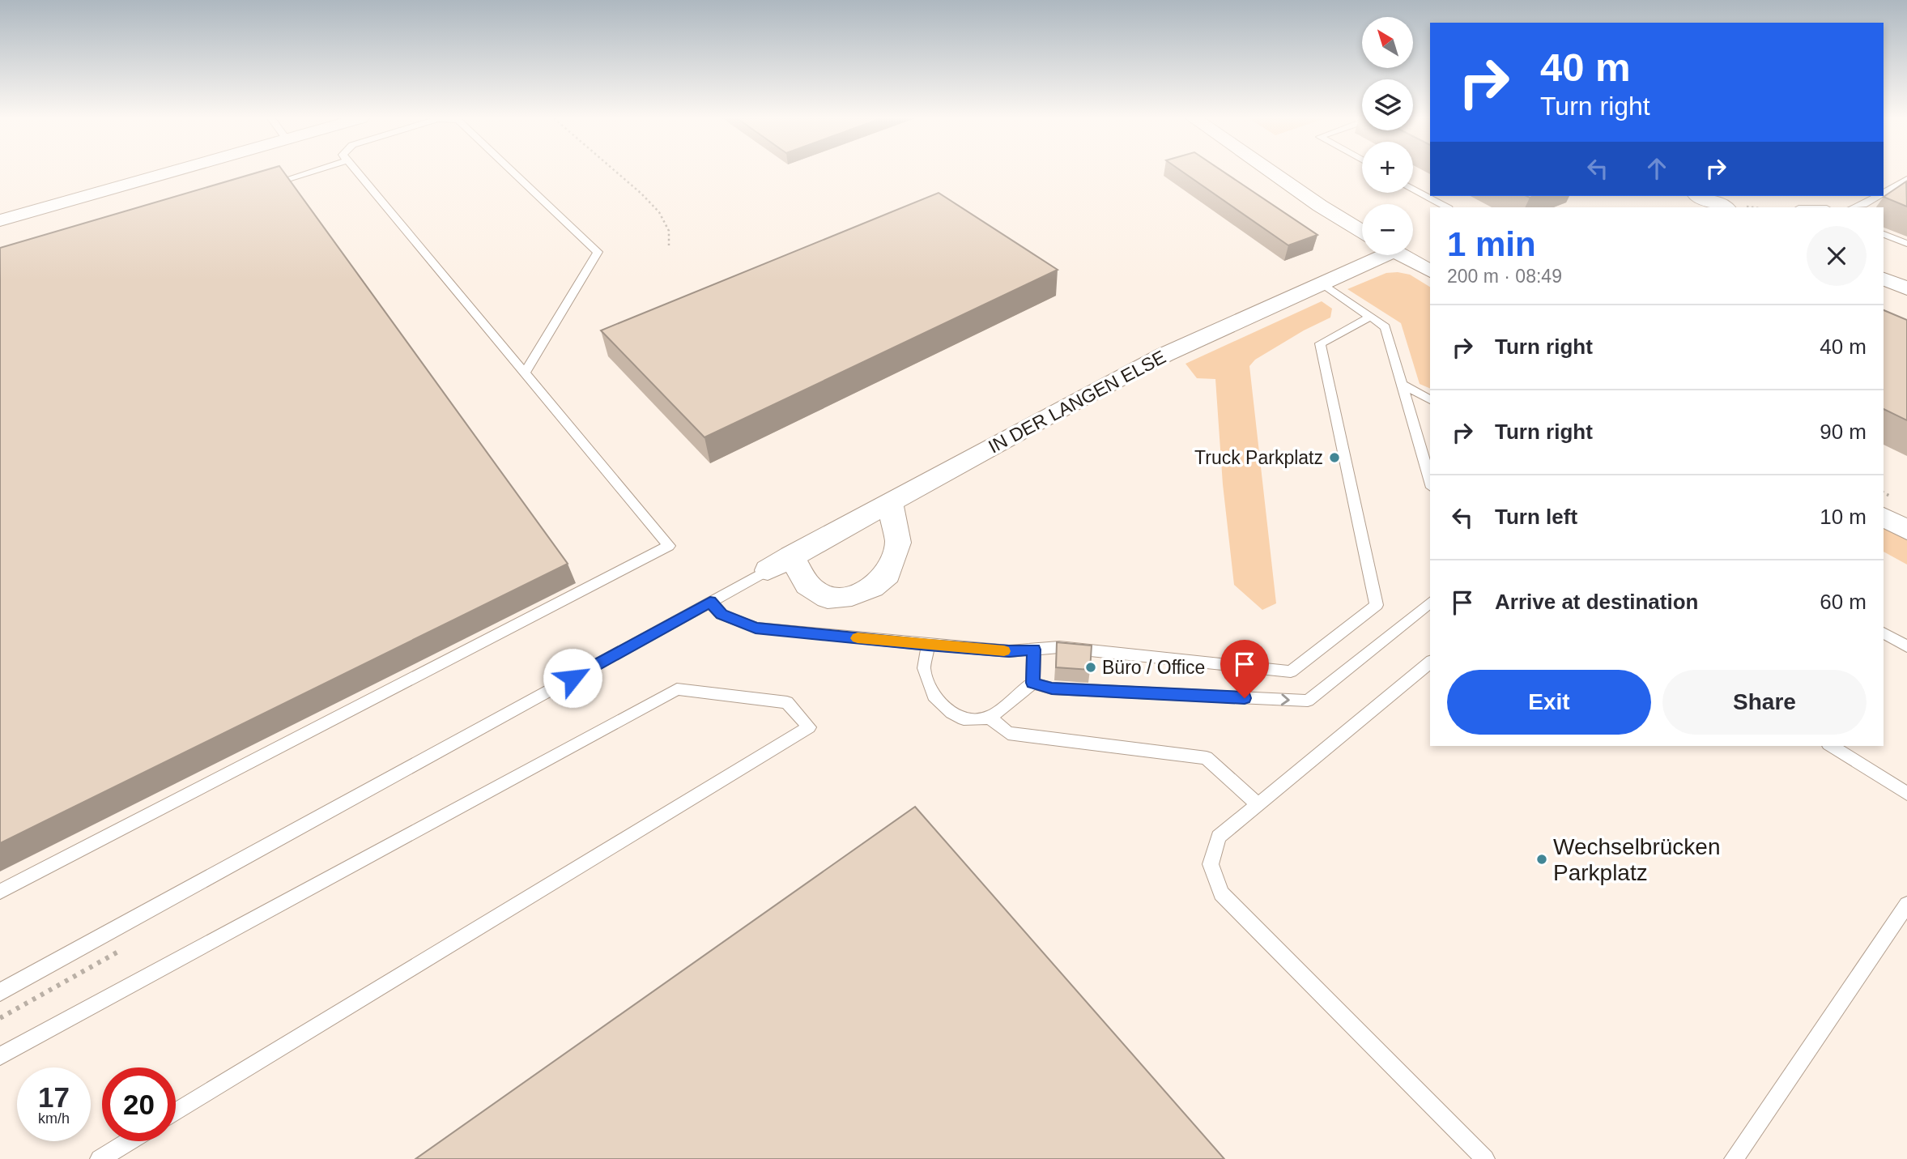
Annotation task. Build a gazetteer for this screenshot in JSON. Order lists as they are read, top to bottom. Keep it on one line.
{"streets":{"street":["IN DER LANGEN ELSE"]},"places":["Truck Parkplatz","Büro / Office","Wechselbrücken Parkplatz"],"north":"top left","page":{"map_buttons":["+","−"],"turn":["40 m","Turn right"],"heading":["1 min","200 m · 08:49"],"list":[{"name":"Turn right","value":"40 m"},{"name":"Turn right","value":"90 m"},{"name":"Turn left","value":"10 m"},{"name":"Arrive at destination","value":"60 m"}],"buttons":["Exit","Share"],"speed":"17 km/h","limit":"20"}}
